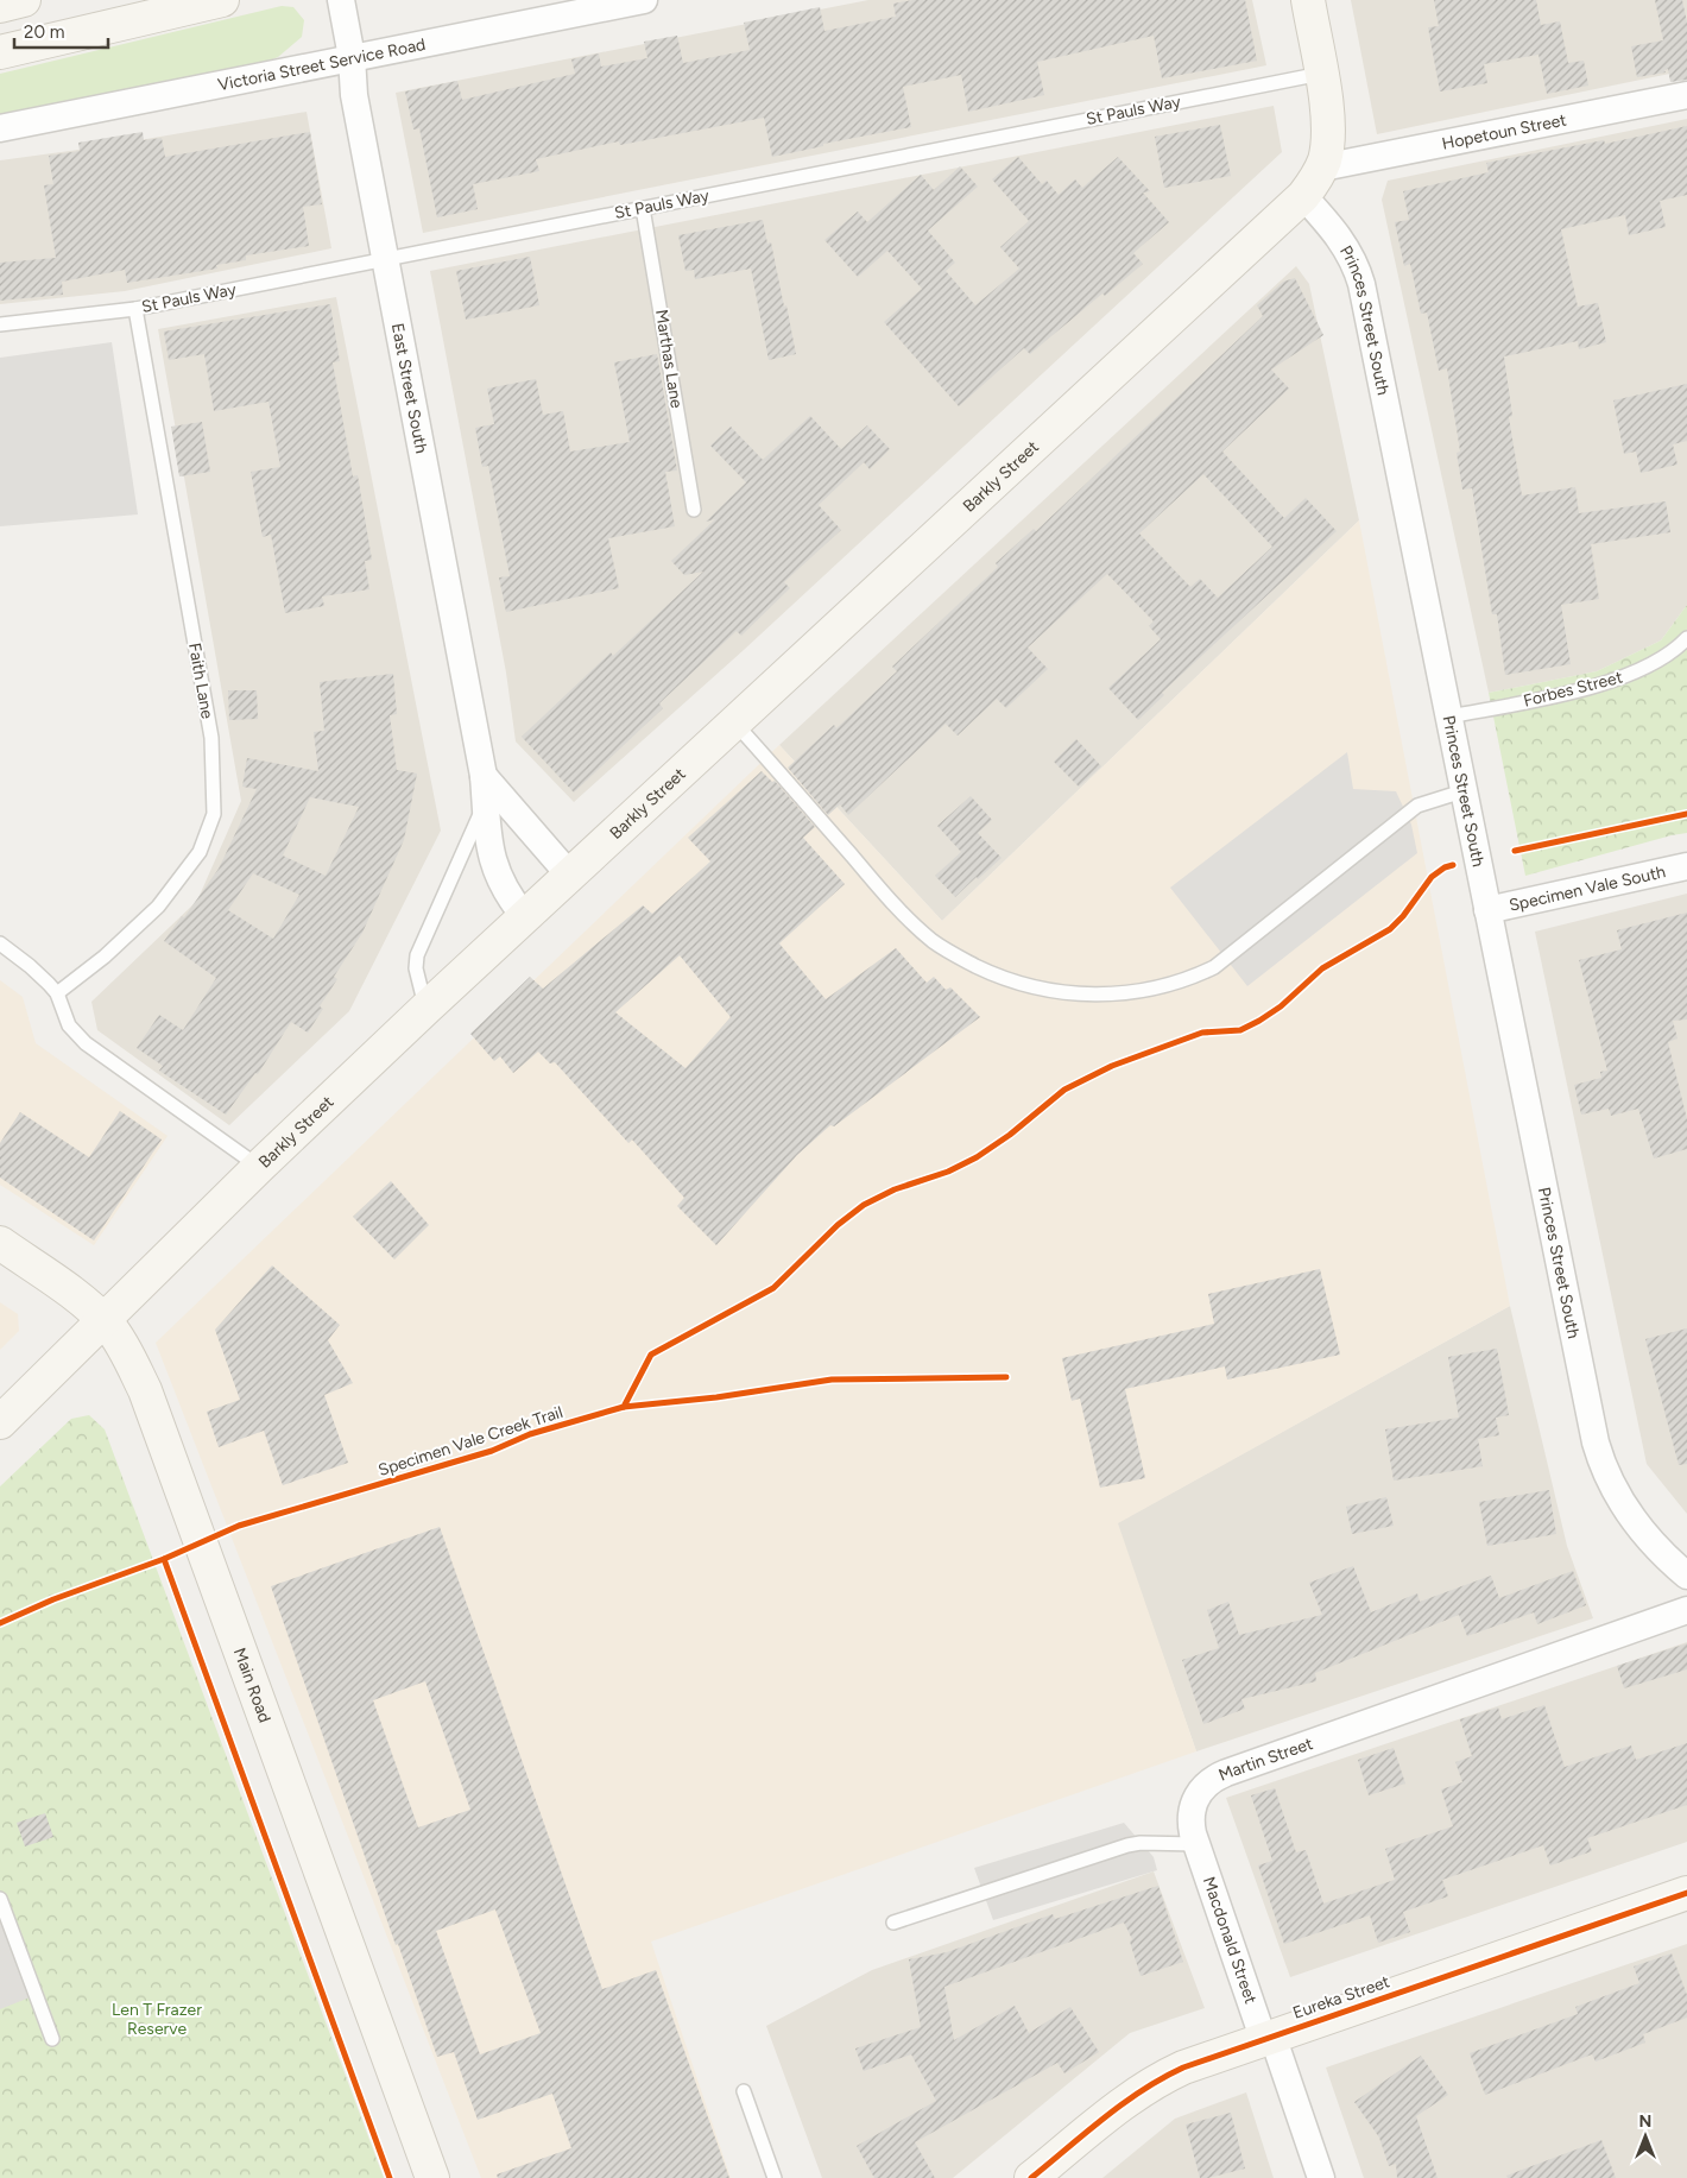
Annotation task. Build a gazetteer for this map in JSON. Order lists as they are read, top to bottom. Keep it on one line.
{"streets":{"main road":["Barkly Street","Main Road","Eureka Street"],"street":["Victoria Street Service Road","Hopetoun Street","Princes Street South","East Street South","Specimen Vale South","Martin Street","Macdonald Street"],"lane":["St Pauls Way","Marthas Lane","Faith Lane","Forbes Street"],"cycle path":["Specimen Vale Creek Trail"]},"crossings":[["Victoria Street Service Road","East Street South"],["St Pauls Way","Marthas Lane"],["St Pauls Way","East Street South"],["St Pauls Way","Faith Lane"],["Princes Street South","Barkly Street"],["Princes Street South","Forbes Street"],["Princes Street South","Specimen Vale South"],["East Street South","Barkly Street"],["Barkly Street","Main Road"],["Martin Street","Macdonald Street"],["Macdonald Street","Eureka Street"]],"parks":["Len T Frazer Reserve"],"scale_bar":"20 m","north":"top"}
